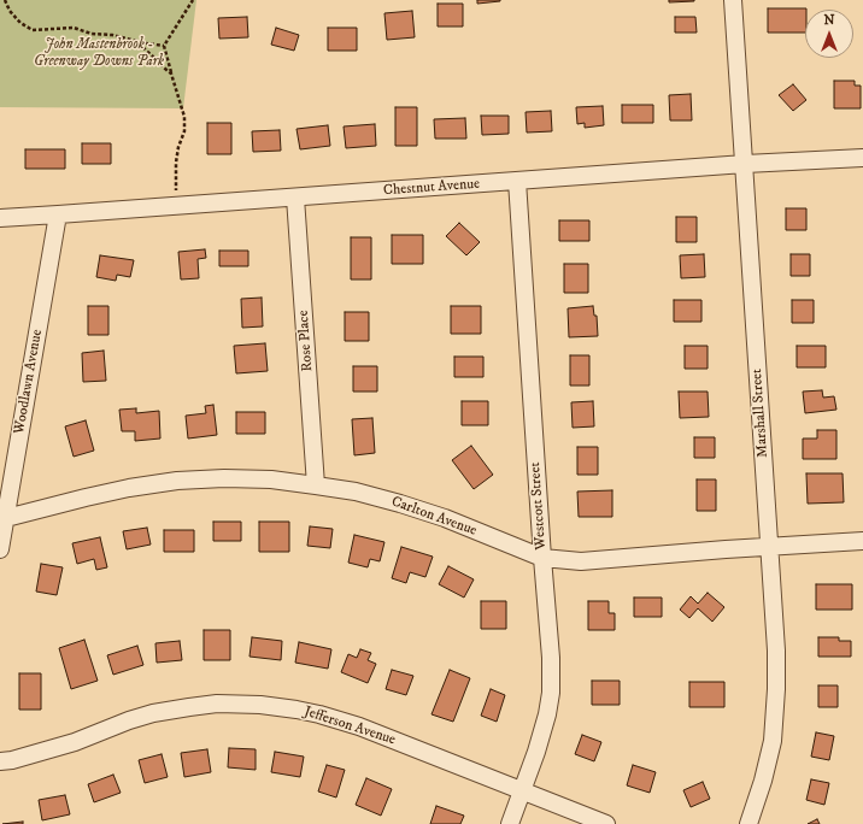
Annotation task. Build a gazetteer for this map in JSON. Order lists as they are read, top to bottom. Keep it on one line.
{"streets":{"street":["Chestnut Avenue","Rose Place","Woodlawn Avenue","Marshall Street","Westcott Street","Carlton Avenue","Jefferson Avenue"]},"crossings":[["Chestnut Avenue","Rose Place"],["Chestnut Avenue","Woodlawn Avenue"],["Chestnut Avenue","Marshall Street"],["Chestnut Avenue","Westcott Street"],["Rose Place","Carlton Avenue"],["Woodlawn Avenue","Carlton Avenue"],["Marshall Street","Carlton Avenue"],["Westcott Street","Carlton Avenue"],["Westcott Street","Jefferson Avenue"]],"parks":["John Mastenbrook - Greenway Downs Park"],"north":"top"}
